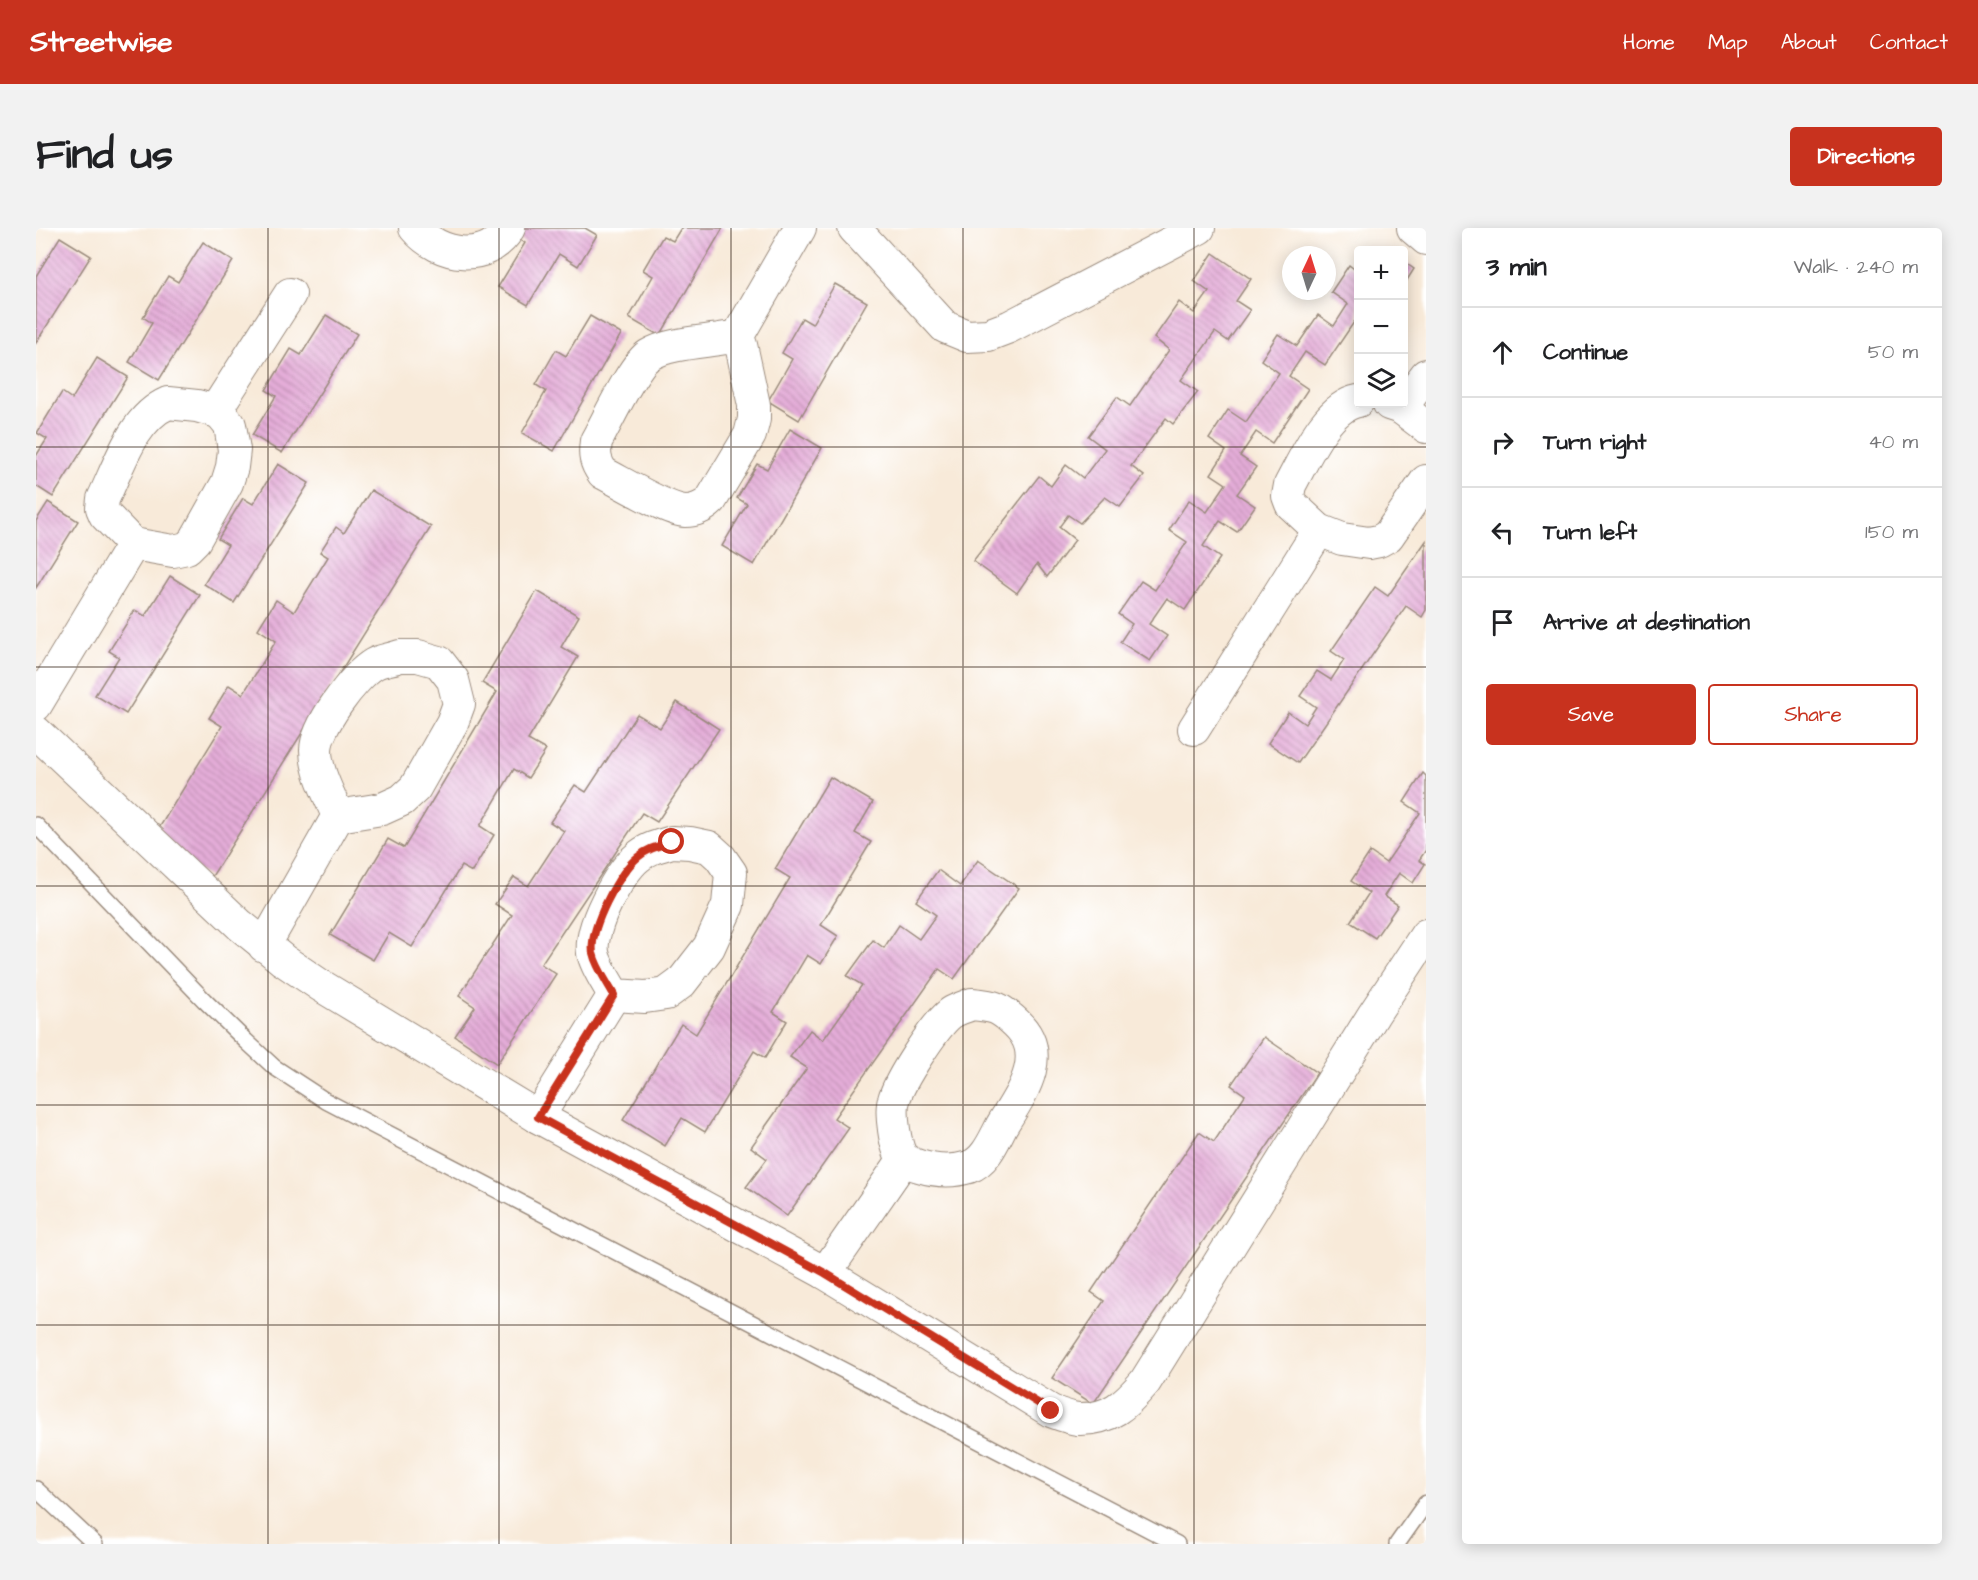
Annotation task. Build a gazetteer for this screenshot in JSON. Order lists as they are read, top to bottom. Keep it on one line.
{"north":"top","page":{"header":"Streetwise","nav":["Home","Map","About","Contact"],"title":"Find us","buttons":["Directions",["Save","Share"]],"heading":["3 min","Walk · 240 m"],"map_buttons":["+","−"],"list":[["Continue","50 m"],["Turn right","40 m"],["Turn left","150 m"],"Arrive at destination"]}}
